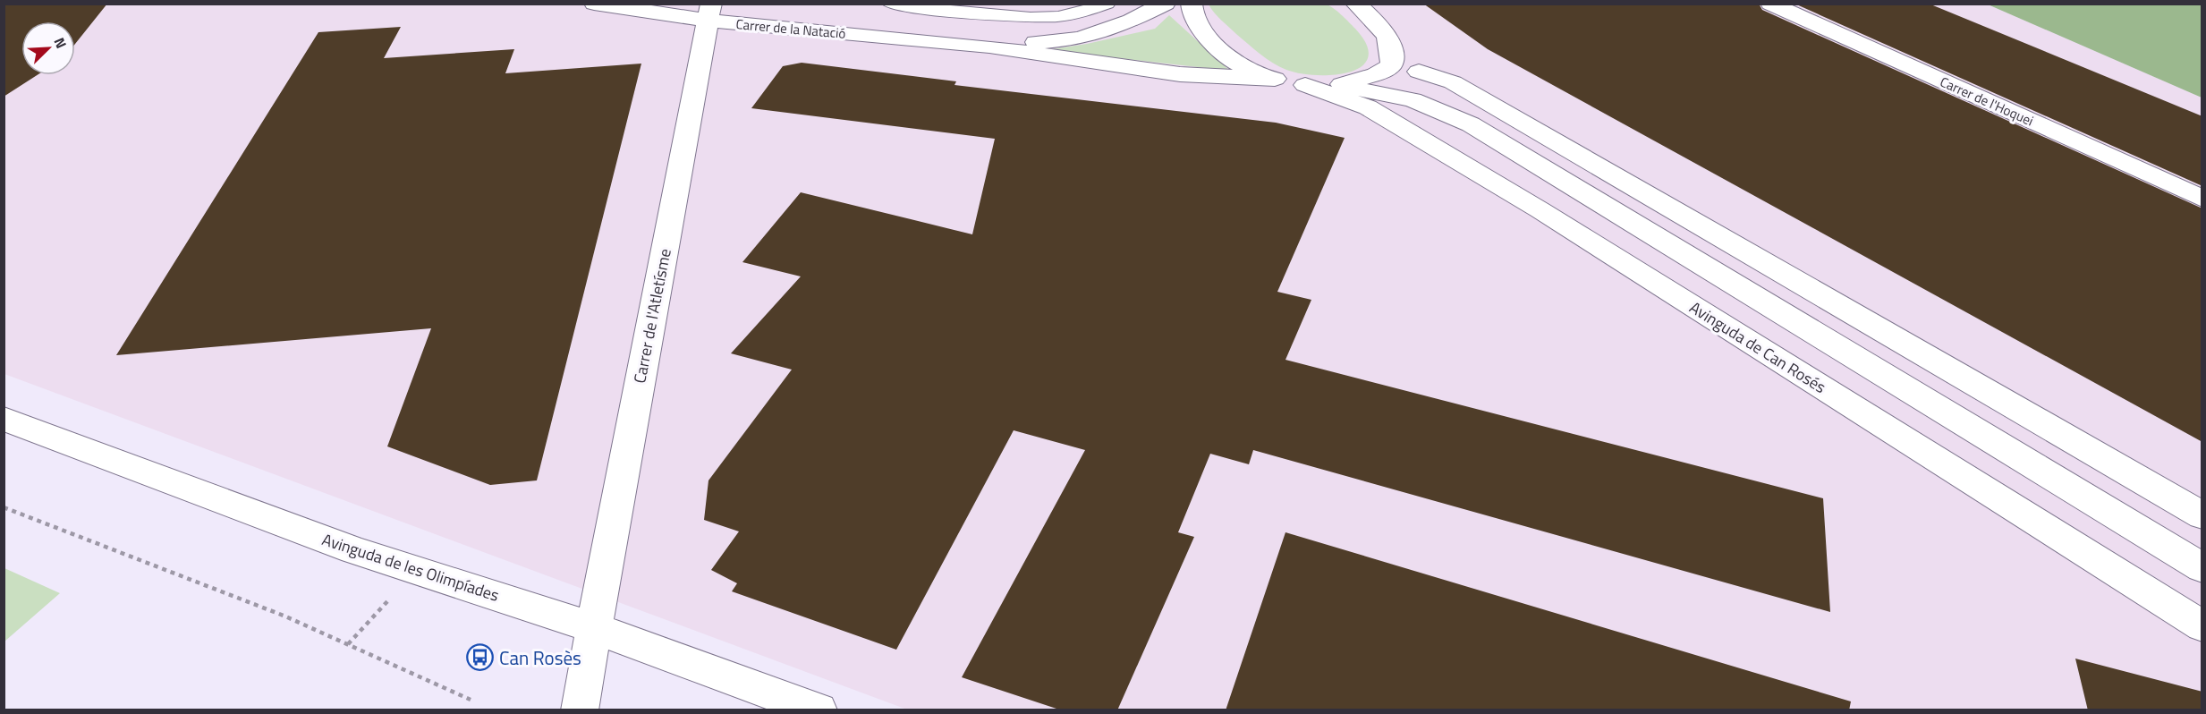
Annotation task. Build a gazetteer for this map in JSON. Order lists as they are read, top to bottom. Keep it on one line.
{"streets":{"street":["Carrer de la Natació","Carrer de l'Hoquei","Carrer de l'Atletísme","Avinguda de Can Rosés","Avinguda de les Olimpíades"]},"crossings":[["Carrer de la Natació","Carrer de l'Atletísme"],["Carrer de l'Atletísme","Avinguda de les Olimpíades"]],"places":{"bus stop":["Can Rosès"]},"north":"top right"}
